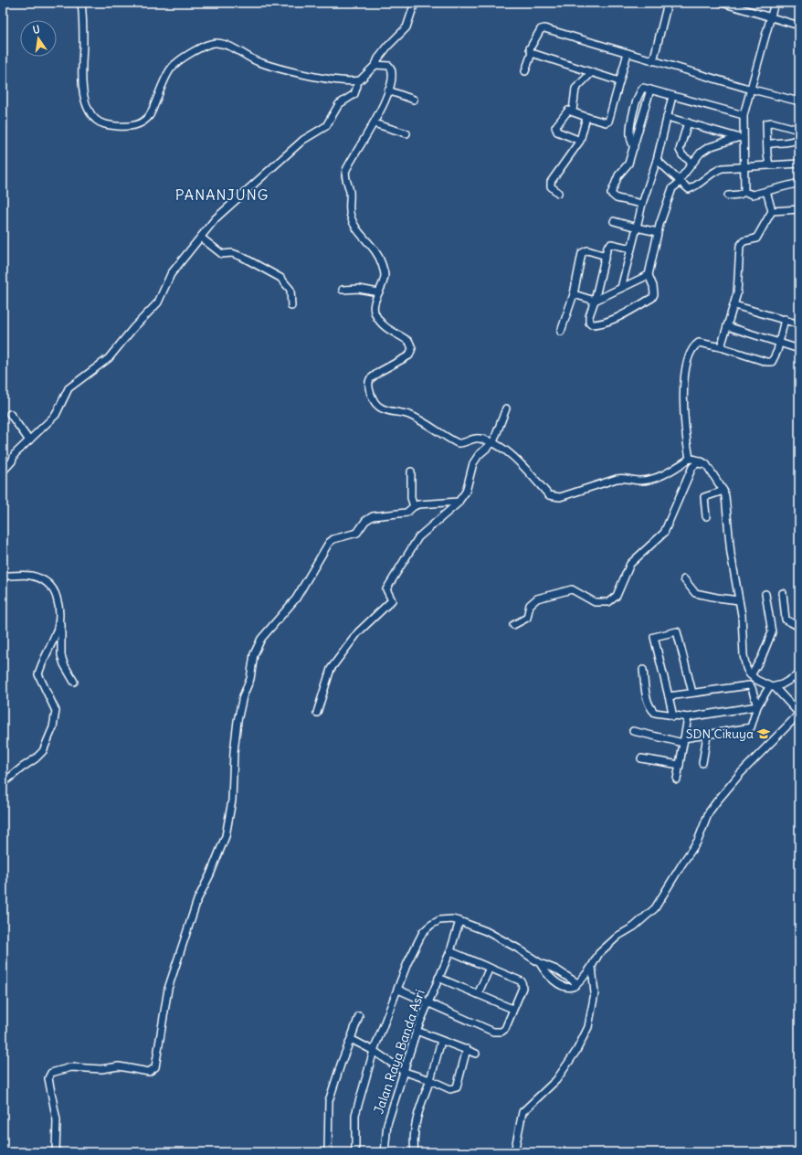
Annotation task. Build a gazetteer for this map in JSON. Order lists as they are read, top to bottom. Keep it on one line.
{"streets":{"street":["Jalan Raya Banda Asri"]},"districts":["PANANJUNG"],"places":{"school or university":["SDN Cikuya"]},"north":"top"}
